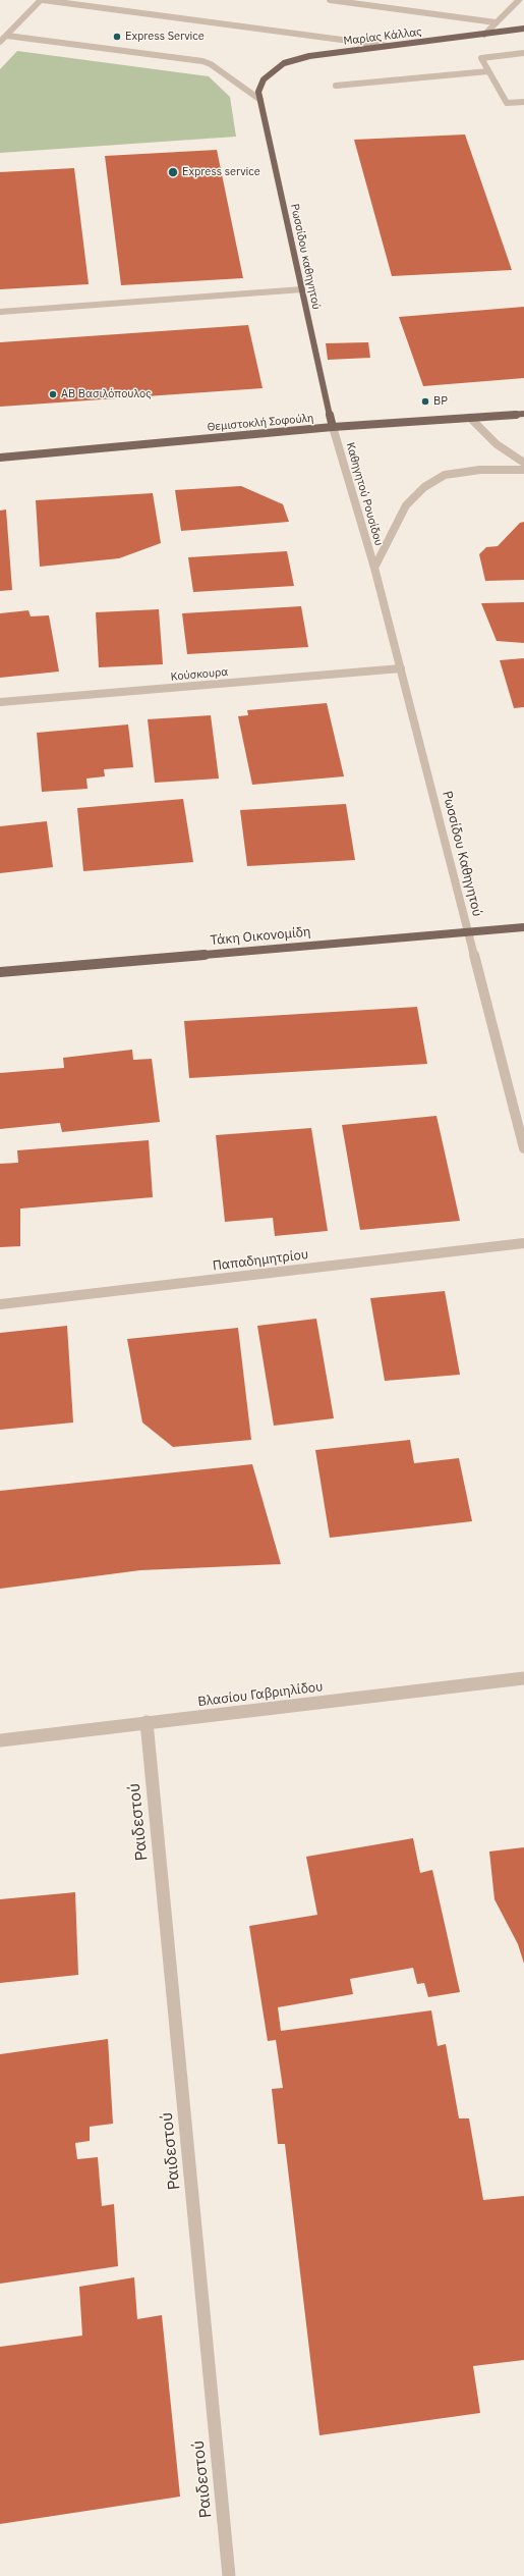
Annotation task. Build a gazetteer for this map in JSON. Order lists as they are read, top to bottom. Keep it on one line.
{"streets":{"main road":["Μαρίας Κάλλας","Ρωσσίδου καθηγητού","Θεμιστοκλή Σοφούλη","Τάκη Οικονομίδη"],"street":["Καθηγητού Ρουσίδου","Κούσκουρα","Ρωσσίδου Καθηγητού","Παπαδημητρίου","Βλασίου Γαβριηλίδου","Ραιδεστού"]},"crossings":[["Μαρίας Κάλλας","Ρωσσίδου καθηγητού"],["Ρωσσίδου καθηγητού","Θεμιστοκλή Σοφούλη"],["Ρωσσίδου καθηγητού","Καθηγητού Ρουσίδου"],["Θεμιστοκλή Σοφούλη","Καθηγητού Ρουσίδου"],["Καθηγητού Ρουσίδου","Ρωσσίδου Καθηγητού"],["Κούσκουρα","Ρωσσίδου Καθηγητού"],["Ρωσσίδου Καθηγητού","Τάκη Οικονομίδη"],["Βλασίου Γαβριηλίδου","Ραιδεστού"]],"places":["Express Service","Express service","ΑΒ Βασιλόπουλος","BP"]}
